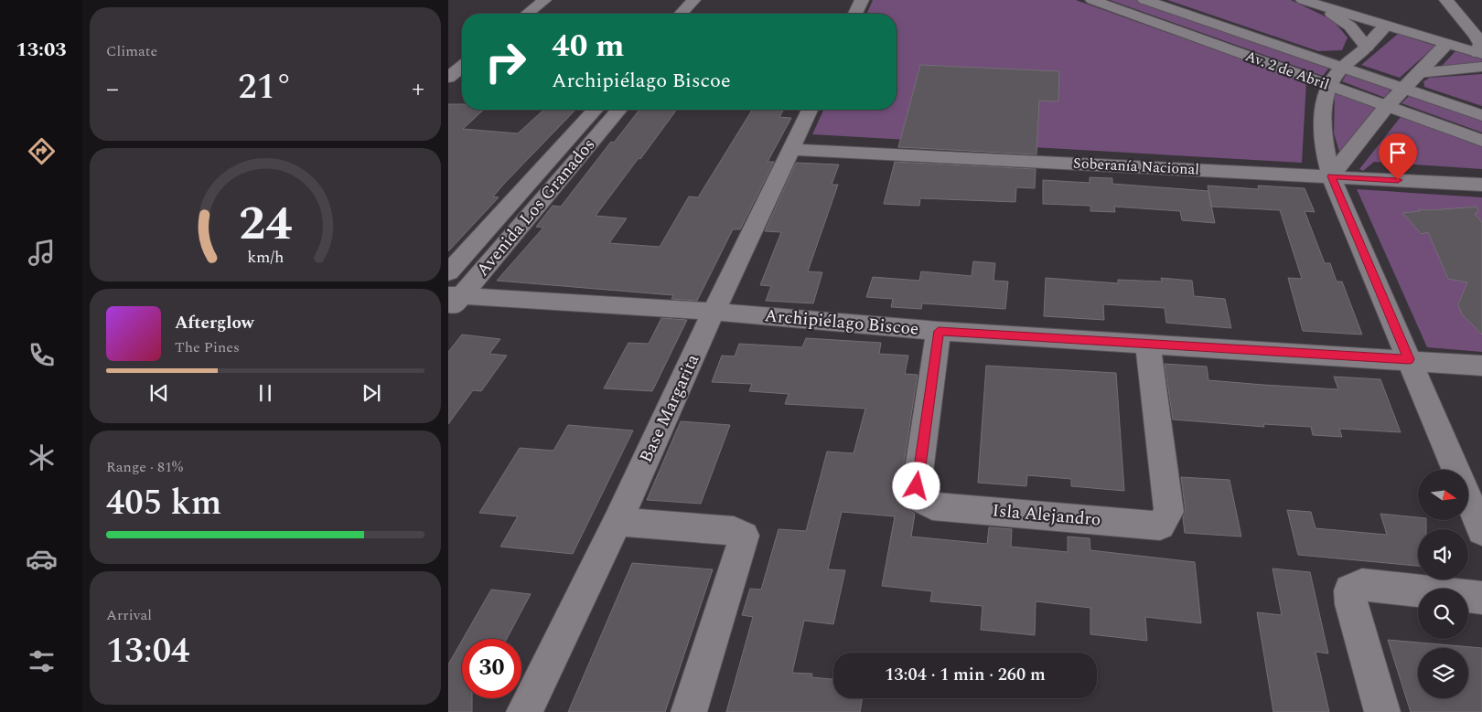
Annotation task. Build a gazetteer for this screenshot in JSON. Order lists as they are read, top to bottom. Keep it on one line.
{"streets":{"street":["Av. 2 de Abril","Soberanía Nacional","Avenida Los Granados","Archipiélago Biscoe","Base Margarita","Isla Alejandro"]},"crossings":[["Soberanía Nacional","Base Margarita"],["Avenida Los Granados","Archipiélago Biscoe"],["Archipiélago Biscoe","Base Margarita"],["Archipiélago Biscoe","Isla Alejandro"]],"north":"right","page":{"tabs":"13:03","tile":["Climate",["Range · 81%","405 km"],["Arrival","13:04"]],"turn":["40 m","Archipiélago Biscoe"],"heat":["−","21°","+"],"song":["Afterglow","The Pines"],"limit":"30","trip":"13:04 · 1 min · 260 m","gauge":["24","km/h"]}}
